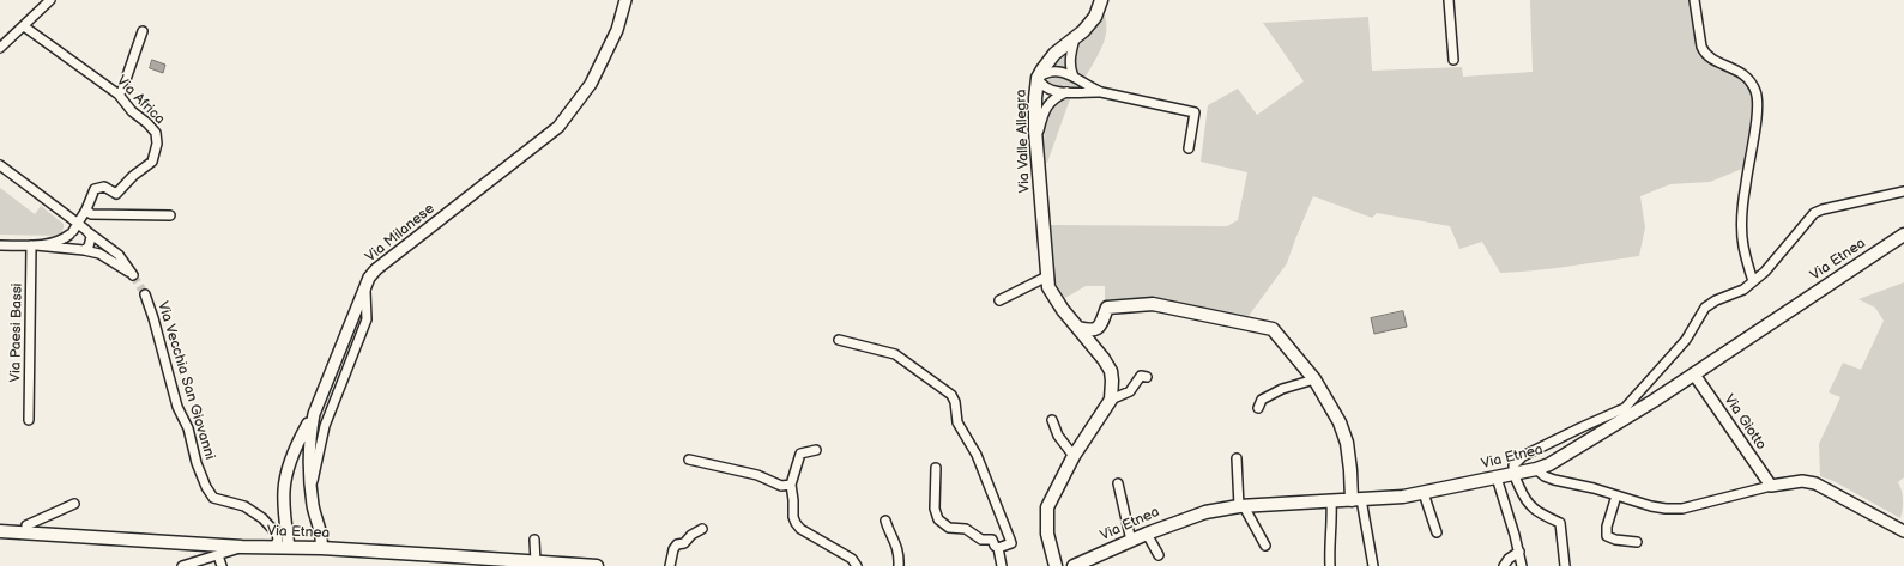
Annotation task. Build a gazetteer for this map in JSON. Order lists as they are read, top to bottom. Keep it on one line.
{"streets":{"main road":["Via Valle Allegra","Via Etnea"],"street":["Via Africa","Via Milanese","Via Paesi Bassi","Via Vecchia San Giovanni","Via Giotto"]},"crossings":[["Via Milanese","Via Etnea"],["Via Etnea","Via Giotto"]]}
